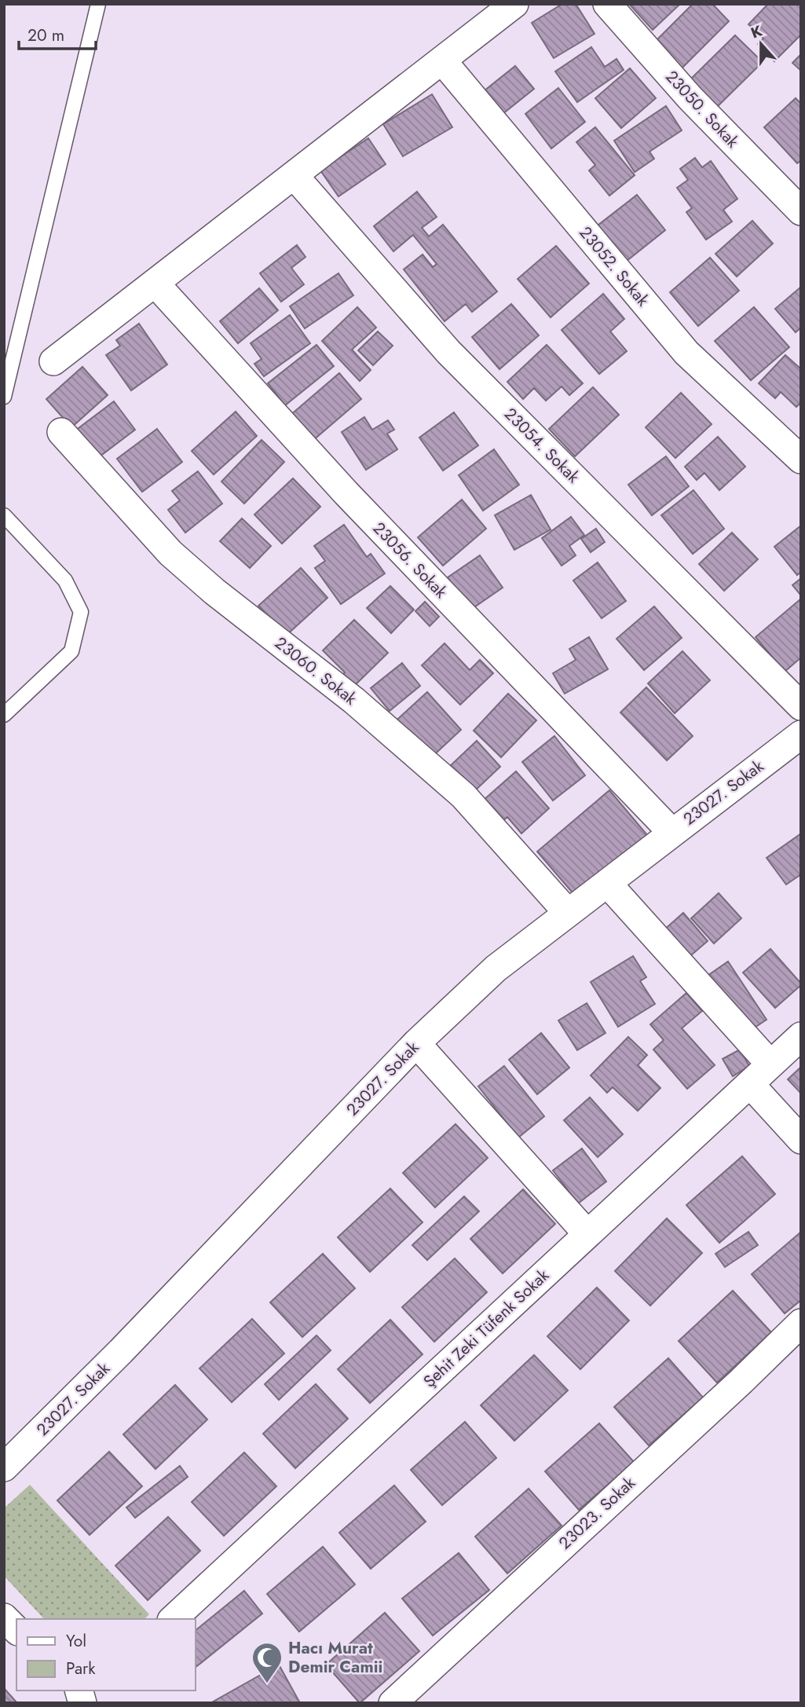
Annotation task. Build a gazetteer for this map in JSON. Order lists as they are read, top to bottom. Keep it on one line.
{"streets":{"street":["23050. Sokak","23052. Sokak","23054. Sokak","23056. Sokak","23060. Sokak","23027. Sokak","Şehit Zeki Tüfenk Sokak","23023. Sokak"]},"crossings":[["23056. Sokak","23027. Sokak"],["23060. Sokak","23027. Sokak"]],"places":{"mosque":["Hacı Murat Demir Camii"]},"legend":["Yol","Park"],"scale_bar":"20 m","north":"top"}
